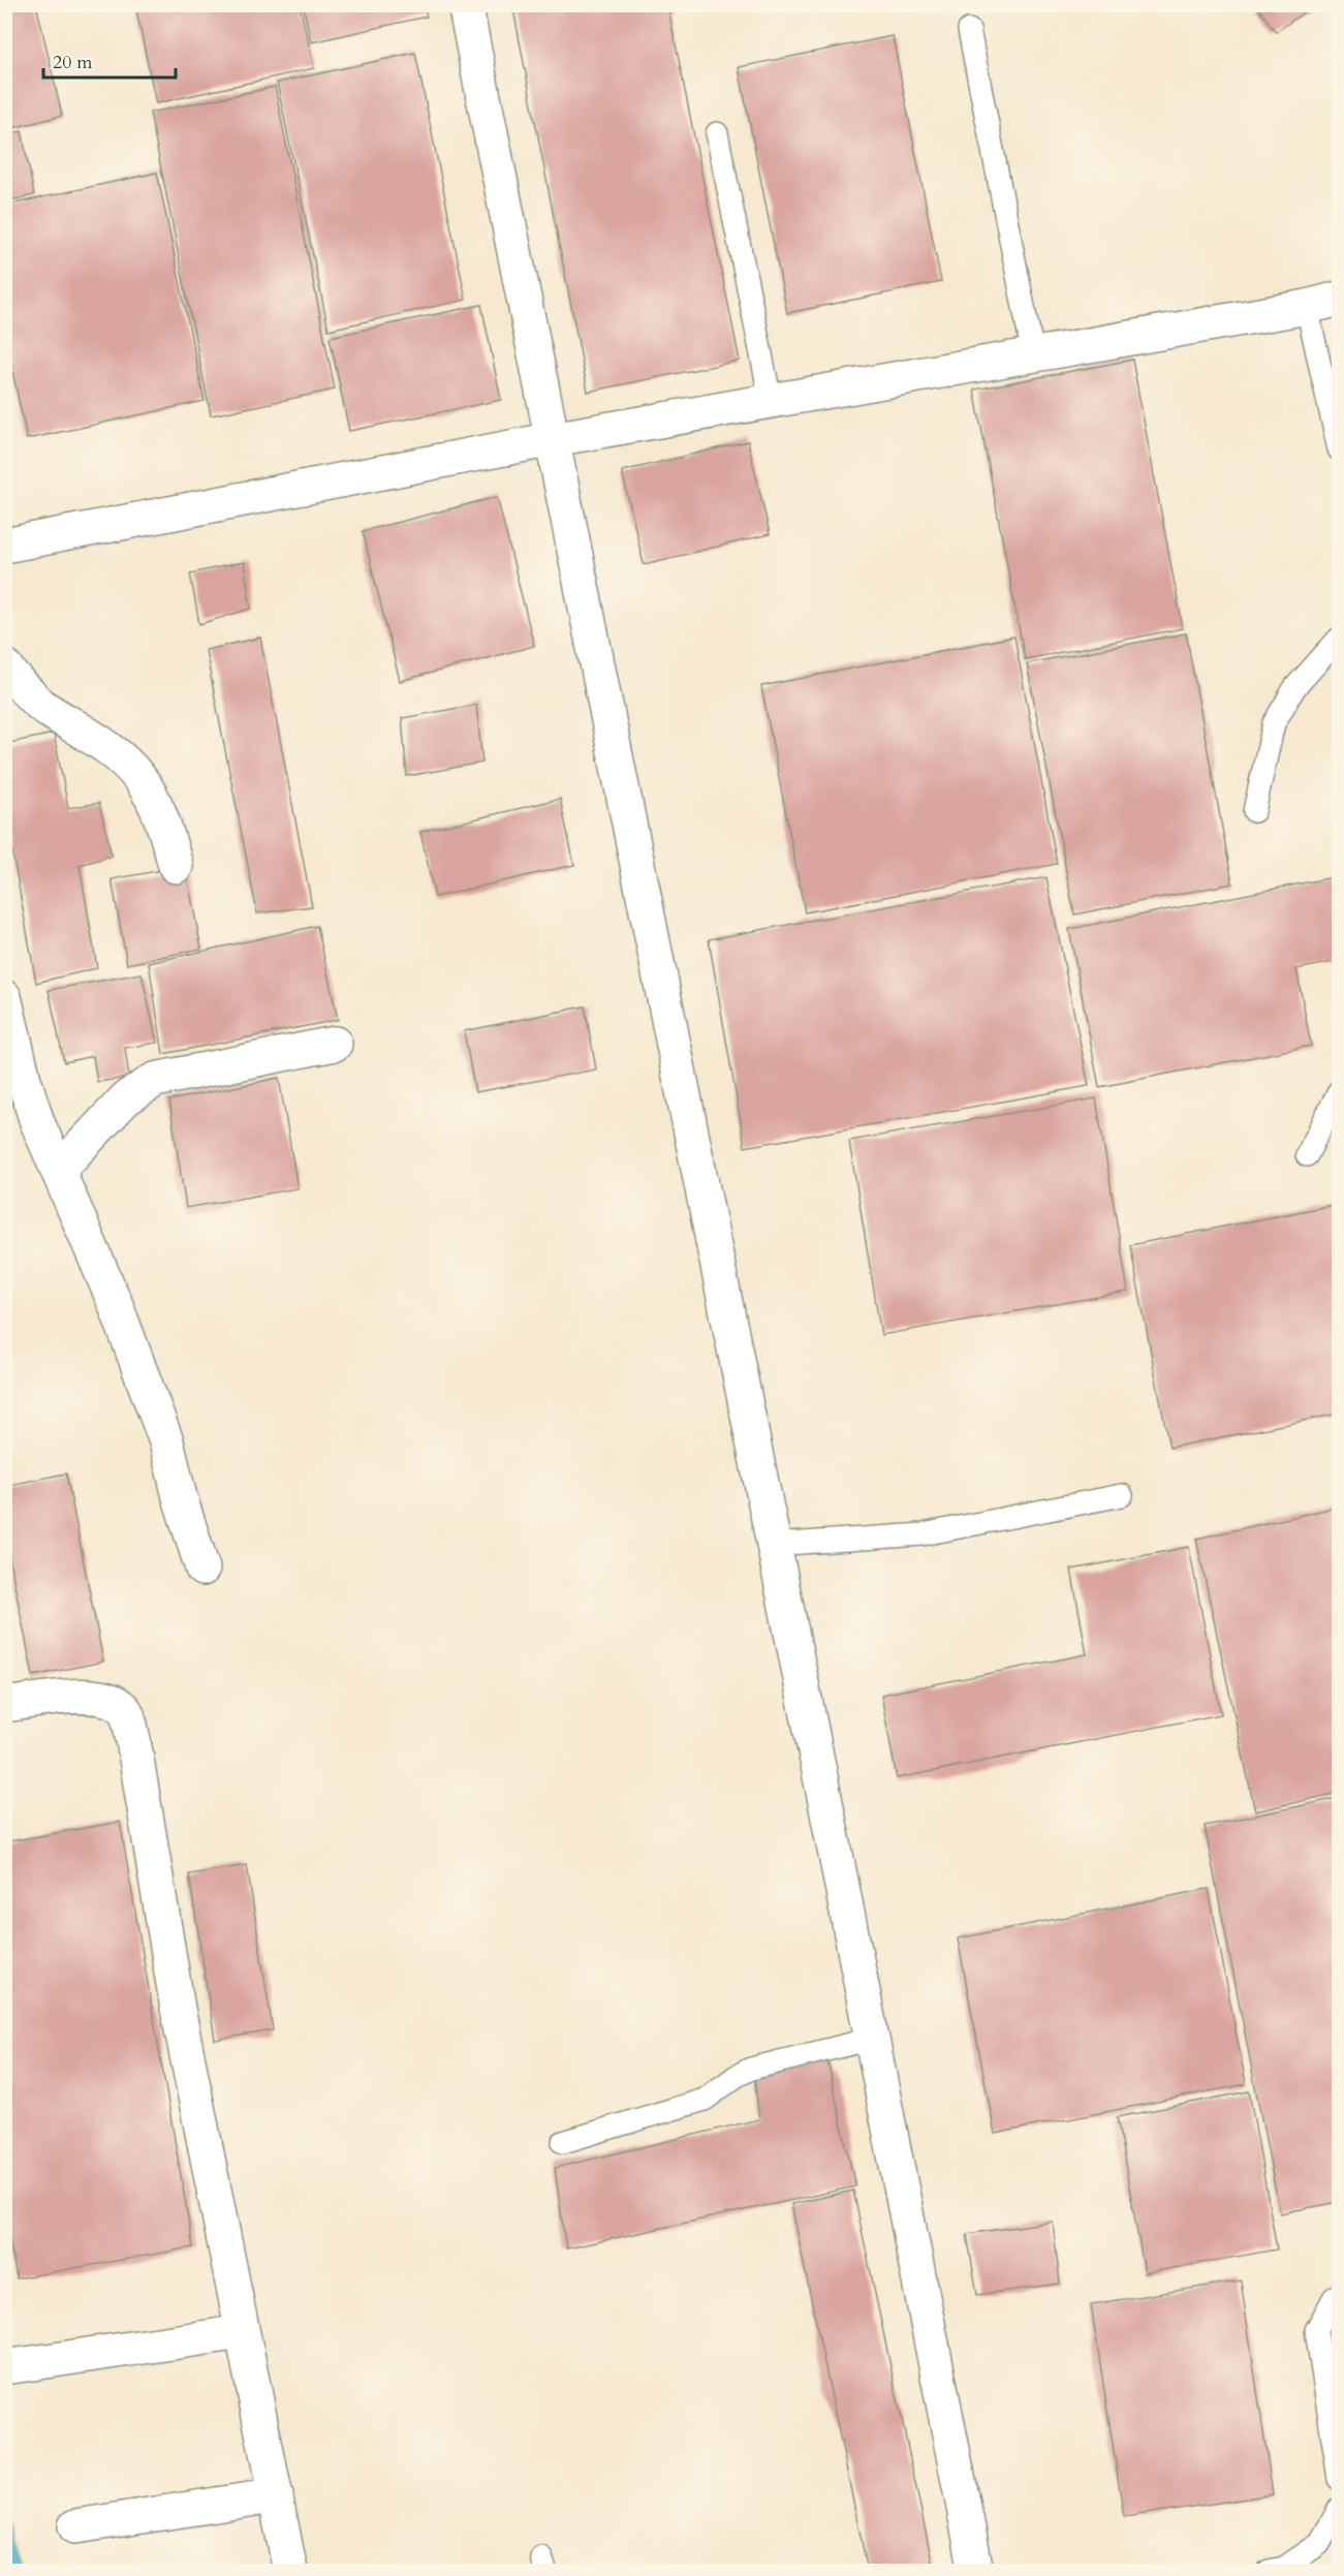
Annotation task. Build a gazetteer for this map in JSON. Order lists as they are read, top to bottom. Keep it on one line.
{"scale_bar":"20 m"}
